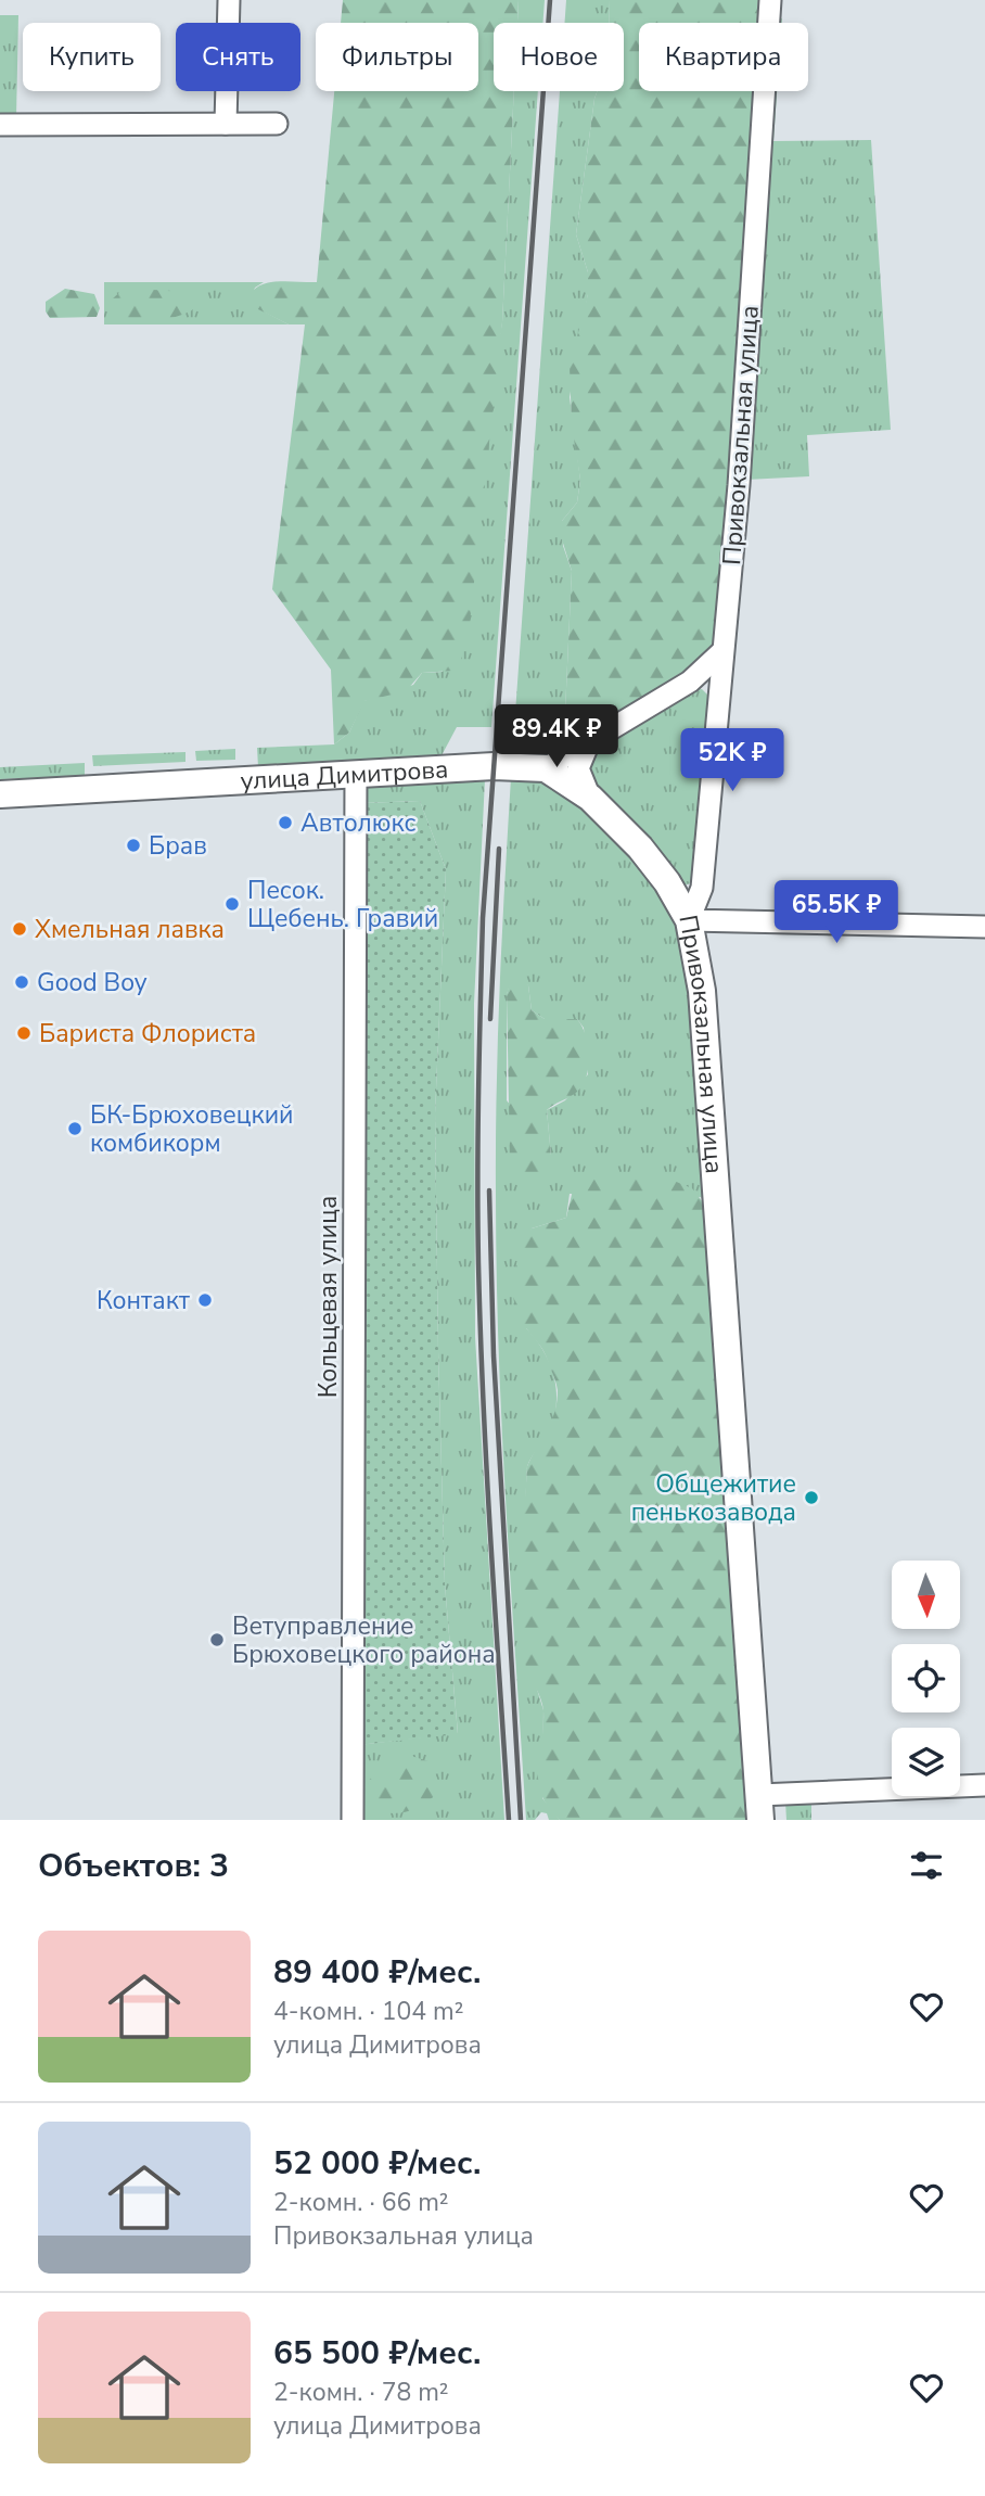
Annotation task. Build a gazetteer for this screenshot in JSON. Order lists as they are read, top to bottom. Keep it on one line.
{"streets":{"main road":["Привокзальная улица","улица Димитрова"],"street":["Кольцевая улица"]},"crossings":[["улица Димитрова","Кольцевая улица"]],"places":["Автолюкс","Брав","Песок. Щебень. Гравий","Хмельная лавка","Good Boy","Бариста Флориста","БК-Брюховецкий комбикорм","Контакт","Общежитие пенькозавода","Ветуправление Брюховецкого района"],"north":"bottom","page":{"chip":["Купить","Снять","Фильтры","Новое","Квартира"],"price":["89.4K ₽","52K ₽","65.5K ₽"],"heading":"Объектов: 3","list":[{"name":"89 400 ₽/мес.","note":"4-комн. · 104 m² · улица Димитрова"},{"name":"52 000 ₽/мес.","note":"2-комн. · 66 m² · Привокзальная улица"},{"name":"65 500 ₽/мес.","note":"2-комн. · 78 m² · улица Димитрова"}]}}
